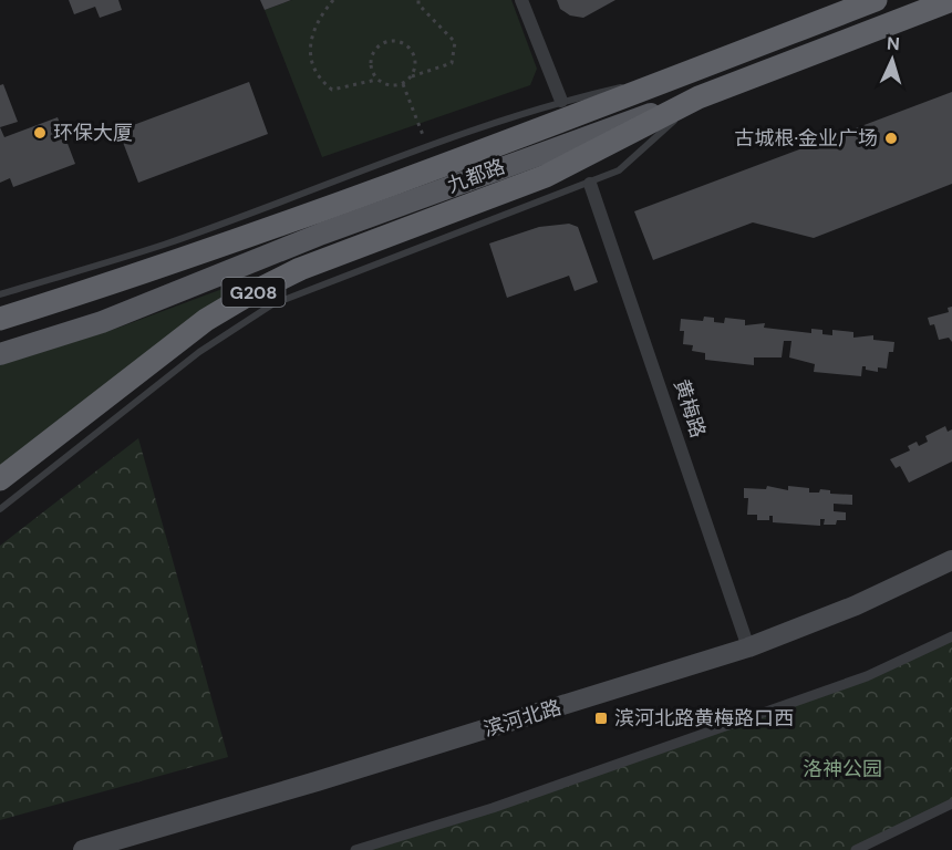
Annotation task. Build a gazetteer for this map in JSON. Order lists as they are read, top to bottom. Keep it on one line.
{"streets":{"highway":["九都路","G208"],"main road":["滨河北路"],"street":["黄梅路"]},"crossings":[["九都路","G208"],["黄梅路","滨河北路"]],"parks":["洛神公园"],"places":{"other":["环保大厦","古城根·金业广场"],"transit":["滨河北路黄梅路口西"]},"north":"top"}
